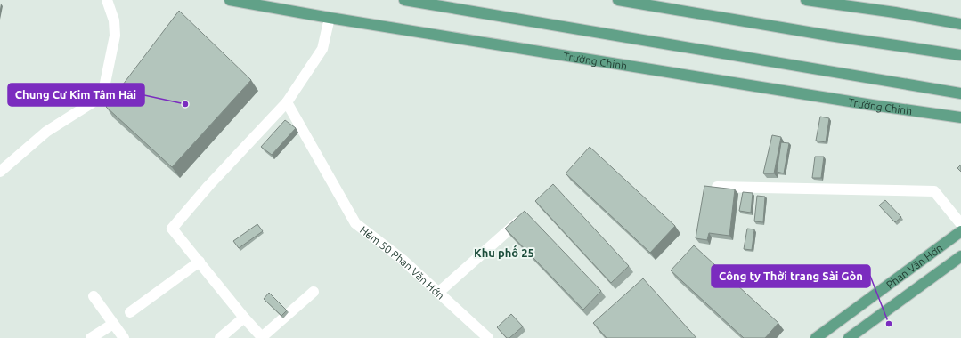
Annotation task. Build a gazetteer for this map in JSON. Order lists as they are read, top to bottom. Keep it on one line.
{"streets":{"main road":["Trường Chinh","Phan Văn Hớn"],"street":["Hẻm 50 Phan Văn Hớn"]},"districts":["Khu phố 25"],"places":["Chung Cư Kim Tâm Hải","Công ty Thời trang Sài Gòn"]}
